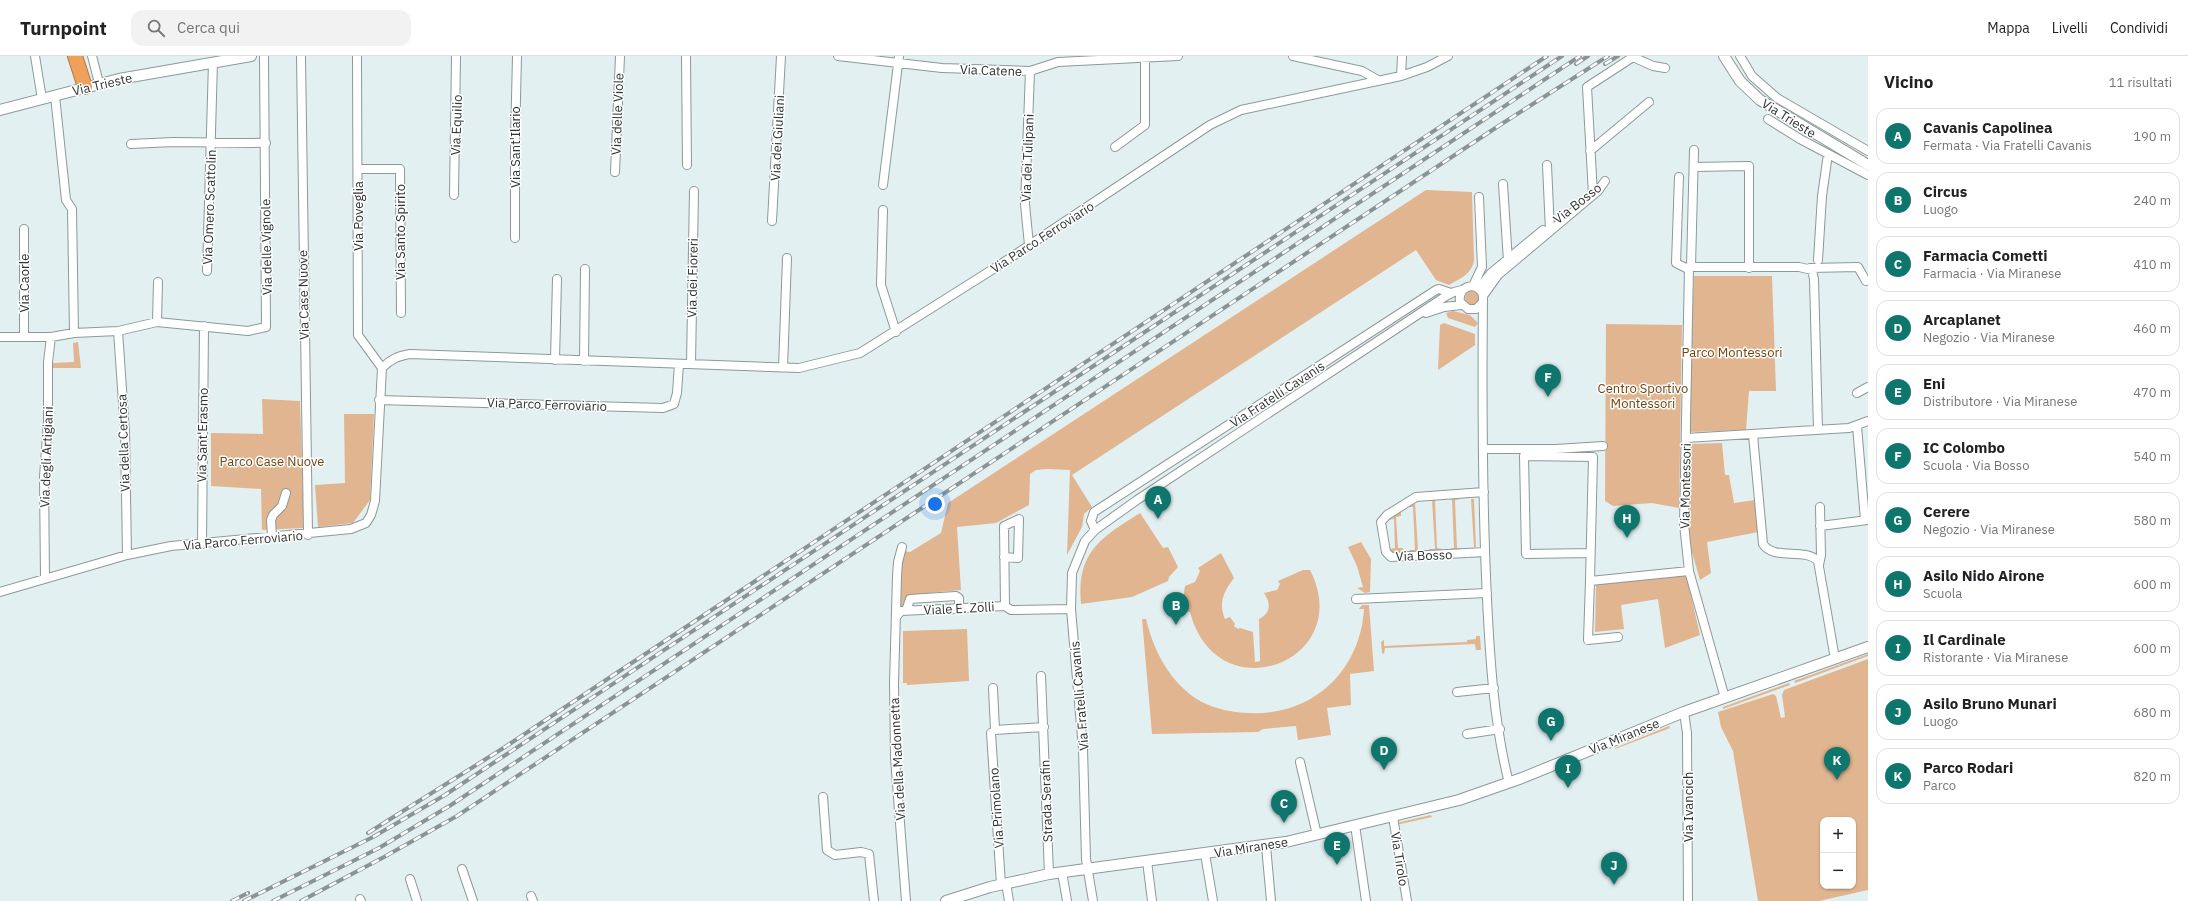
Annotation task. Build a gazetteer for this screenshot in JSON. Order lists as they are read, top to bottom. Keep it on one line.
{"streets":{"street":["Via Catene","Via Trieste","Via delle Viole","Via Equilio","Via dei Giuliani","Via Sant'Ilario","Via dei Tulipani","Via Bosso","Via Omero Scattolin","Via Poveglia","Via Santo Spirito","Via Parco Ferroviario","Via delle Vignole","Via dei Fioreri","Via Caorle","Via Case Nuove","Via Fratelli Cavanis","Via Sant'Erasmo","Via della Certosa","Via degli Artigiani","Via Montessori","Viale E. Zolli","Via Miranese","Via della Madonnetta","Strada Serafin","Via Ivancich","Via Primolano","Via Tirolo"]},"crossings":[["Via Catene","Via dei Tulipani"],["Via Trieste","Via Omero Scattolin"],["Via dei Tulipani","Via Parco Ferroviario"],["Via Bosso","Via Fratelli Cavanis"],["Via Omero Scattolin","Via delle Vignole"],["Via Poveglia","Via Santo Spirito"],["Via Poveglia","Via Parco Ferroviario"],["Via Parco Ferroviario","Via dei Fioreri"],["Via Parco Ferroviario","Via Case Nuove"],["Via Parco Ferroviario","Via Sant'Erasmo"],["Via Parco Ferroviario","Via della Certosa"],["Via Parco Ferroviario","Via degli Artigiani"],["Via delle Vignole","Via Caorle"],["Via delle Vignole","Via Sant'Erasmo"],["Via delle Vignole","Via della Certosa"],["Via delle Vignole","Via degli Artigiani"],["Via Fratelli Cavanis","Viale E. Zolli"],["Via Fratelli Cavanis","Via Miranese"],["Via Montessori","Via Miranese"],["Viale E. Zolli","Via della Madonnetta"],["Via Miranese","Strada Serafin"],["Via Miranese","Via Ivancich"],["Via Miranese","Via Primolano"],["Via Miranese","Via Tirolo"]],"parks":["Parco Montessori","Centro Sportivo Montessori","Parco Case Nuove"],"page":{"header":"Turnpoint","search":"Cerca qui","nav":["Mappa","Livelli","Condividi"],"heading":["Vicino","11 risultati"],"list":[{"mark":"A","name":"Cavanis Capolinea","note":"Fermata · Via Fratelli Cavanis","value":"190 m"},{"mark":"B","name":"Circus","note":"Luogo","value":"240 m"},{"mark":"C","name":"Farmacia Cometti","note":"Farmacia · Via Miranese","value":"410 m"},{"mark":"D","name":"Arcaplanet","note":"Negozio · Via Miranese","value":"460 m"},{"mark":"E","name":"Eni","note":"Distributore · Via Miranese","value":"470 m"},{"mark":"F","name":"IC Colombo","note":"Scuola · Via Bosso","value":"540 m"},{"mark":"G","name":"Cerere","note":"Negozio · Via Miranese","value":"580 m"},{"mark":"H","name":"Asilo Nido Airone","note":"Scuola","value":"600 m"},{"mark":"I","name":"Il Cardinale","note":"Ristorante · Via Miranese","value":"600 m"},{"mark":"J","name":"Asilo Bruno Munari","note":"Luogo","value":"680 m"},{"mark":"K","name":"Parco Rodari","note":"Parco","value":"820 m"}],"pins":["F","A","H","B","G","D","K","I","C","E","J"],"map_buttons":["+","−"]}}
